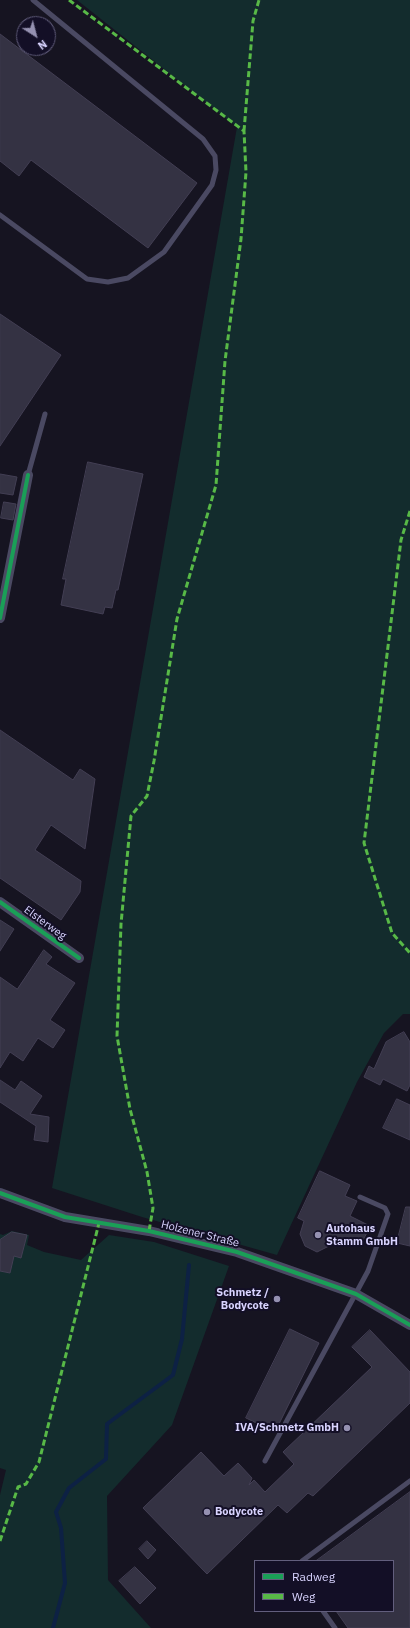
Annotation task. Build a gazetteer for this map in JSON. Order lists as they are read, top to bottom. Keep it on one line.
{"streets":{"street":["Elsterweg","Holzener Straße"]},"places":["Autohaus Stamm GmbH","Schmetz / Bodycote","IVA/Schmetz GmbH","Bodycote"],"legend":["Radweg","Weg"],"north":"bottom right"}
